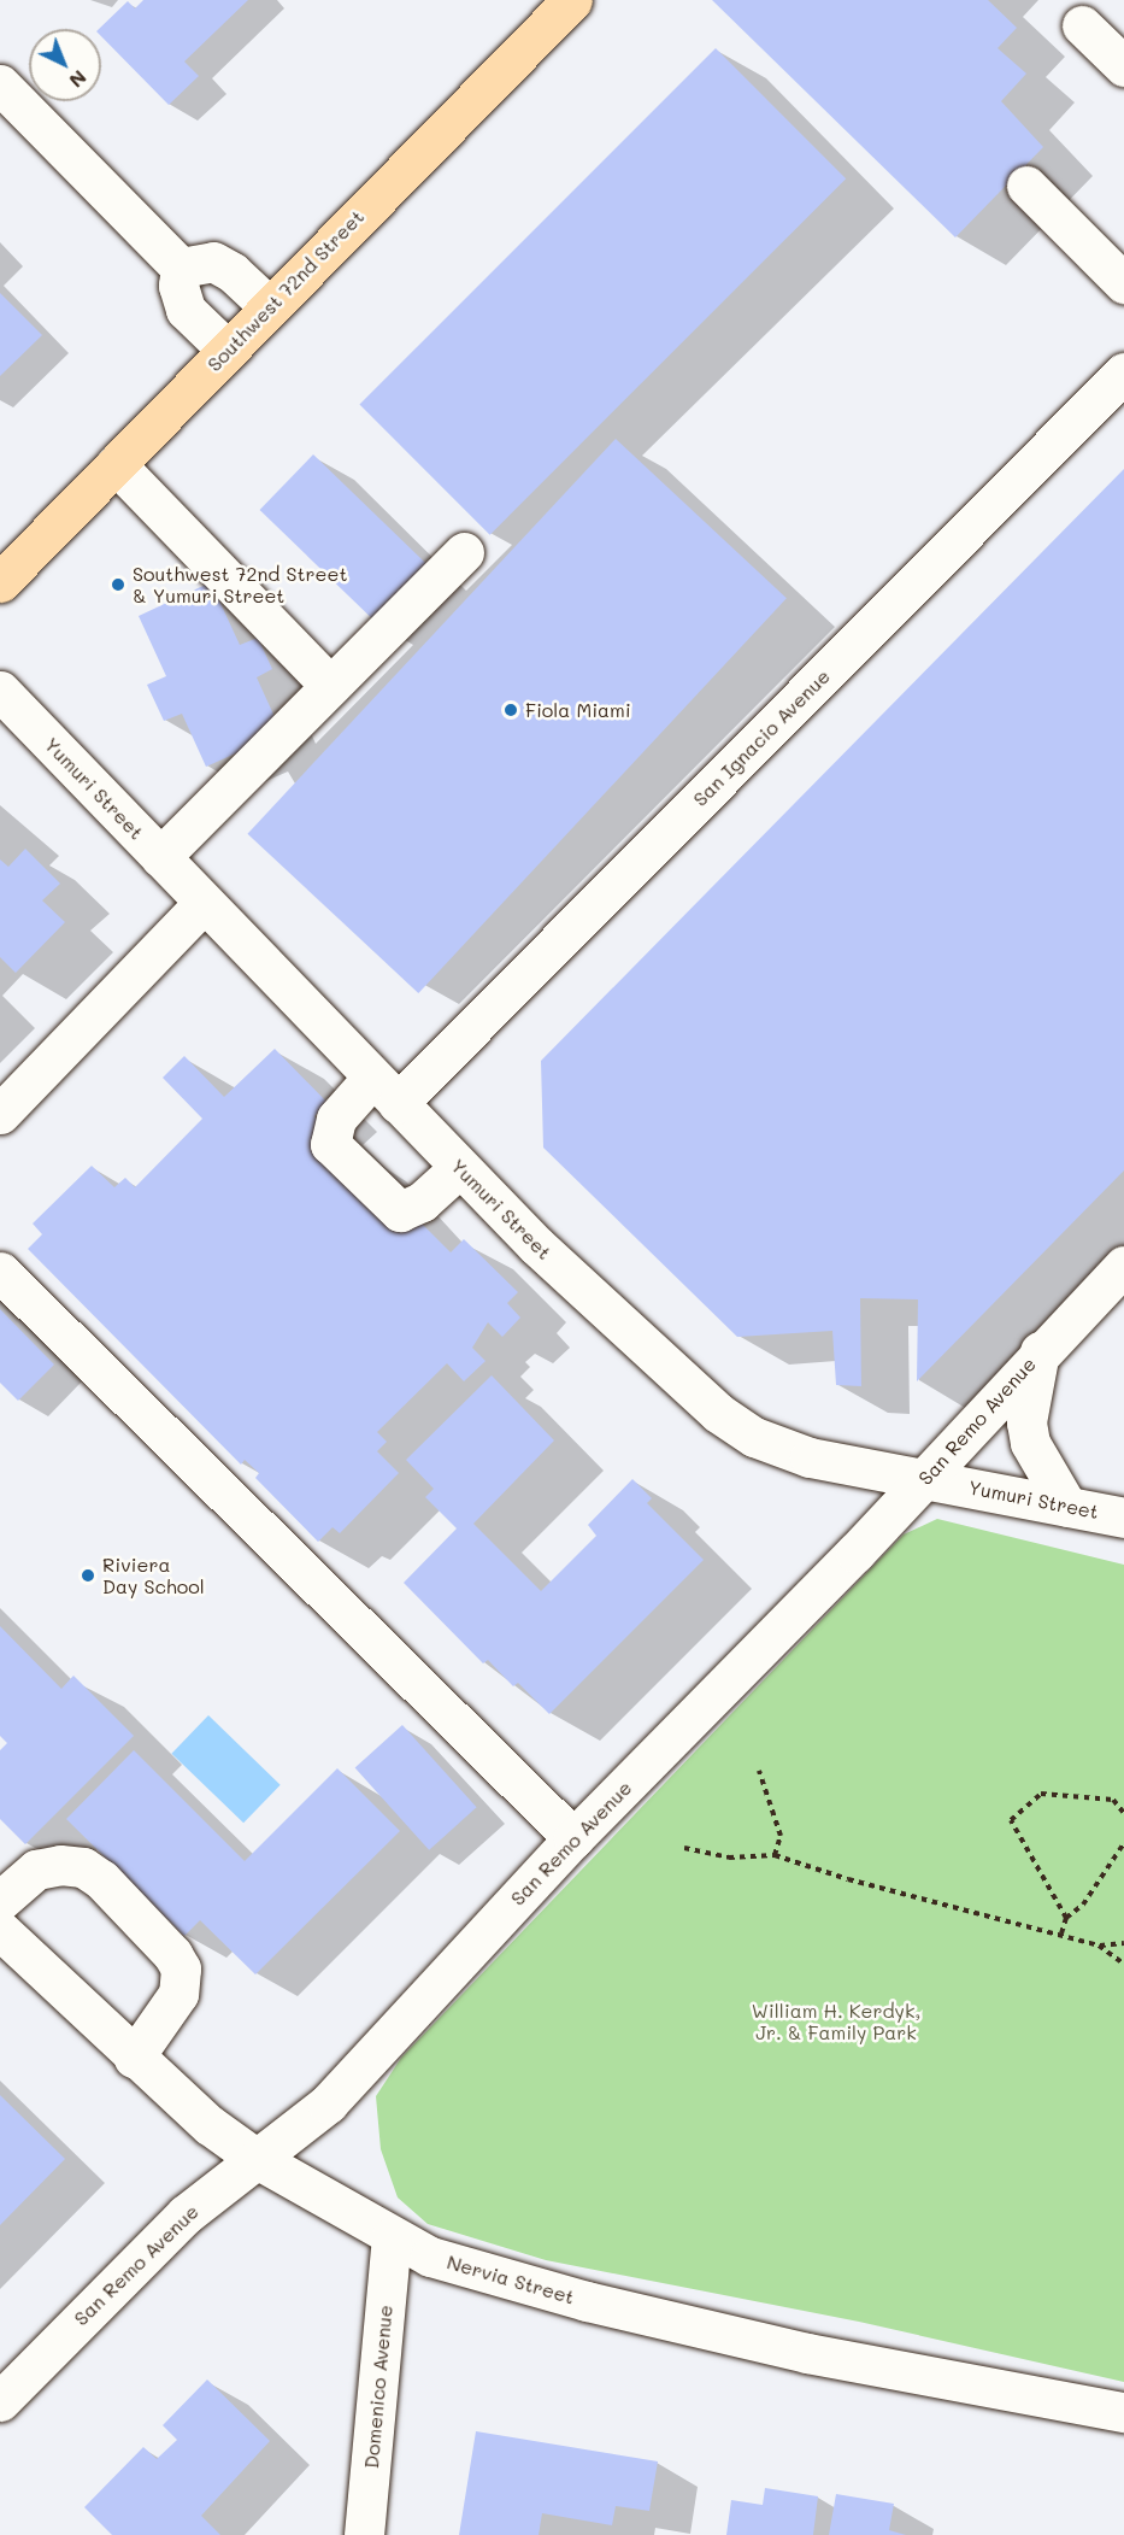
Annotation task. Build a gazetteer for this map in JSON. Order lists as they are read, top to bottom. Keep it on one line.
{"streets":{"main road":["Southwest 72nd Street"],"street":["San Ignacio Avenue","Yumuri Street","San Remo Avenue","Nervia Street","Domenico Avenue"]},"crossings":[["San Ignacio Avenue","Yumuri Street"],["Yumuri Street","San Remo Avenue"],["San Remo Avenue","Nervia Street"],["Nervia Street","Domenico Avenue"]],"parks":["William H. Kerdyk, Jr. & Family Park"],"places":["Southwest 72nd Street & Yumuri Street","Fiola Miami","Riviera Day School"],"north":"bottom right"}
